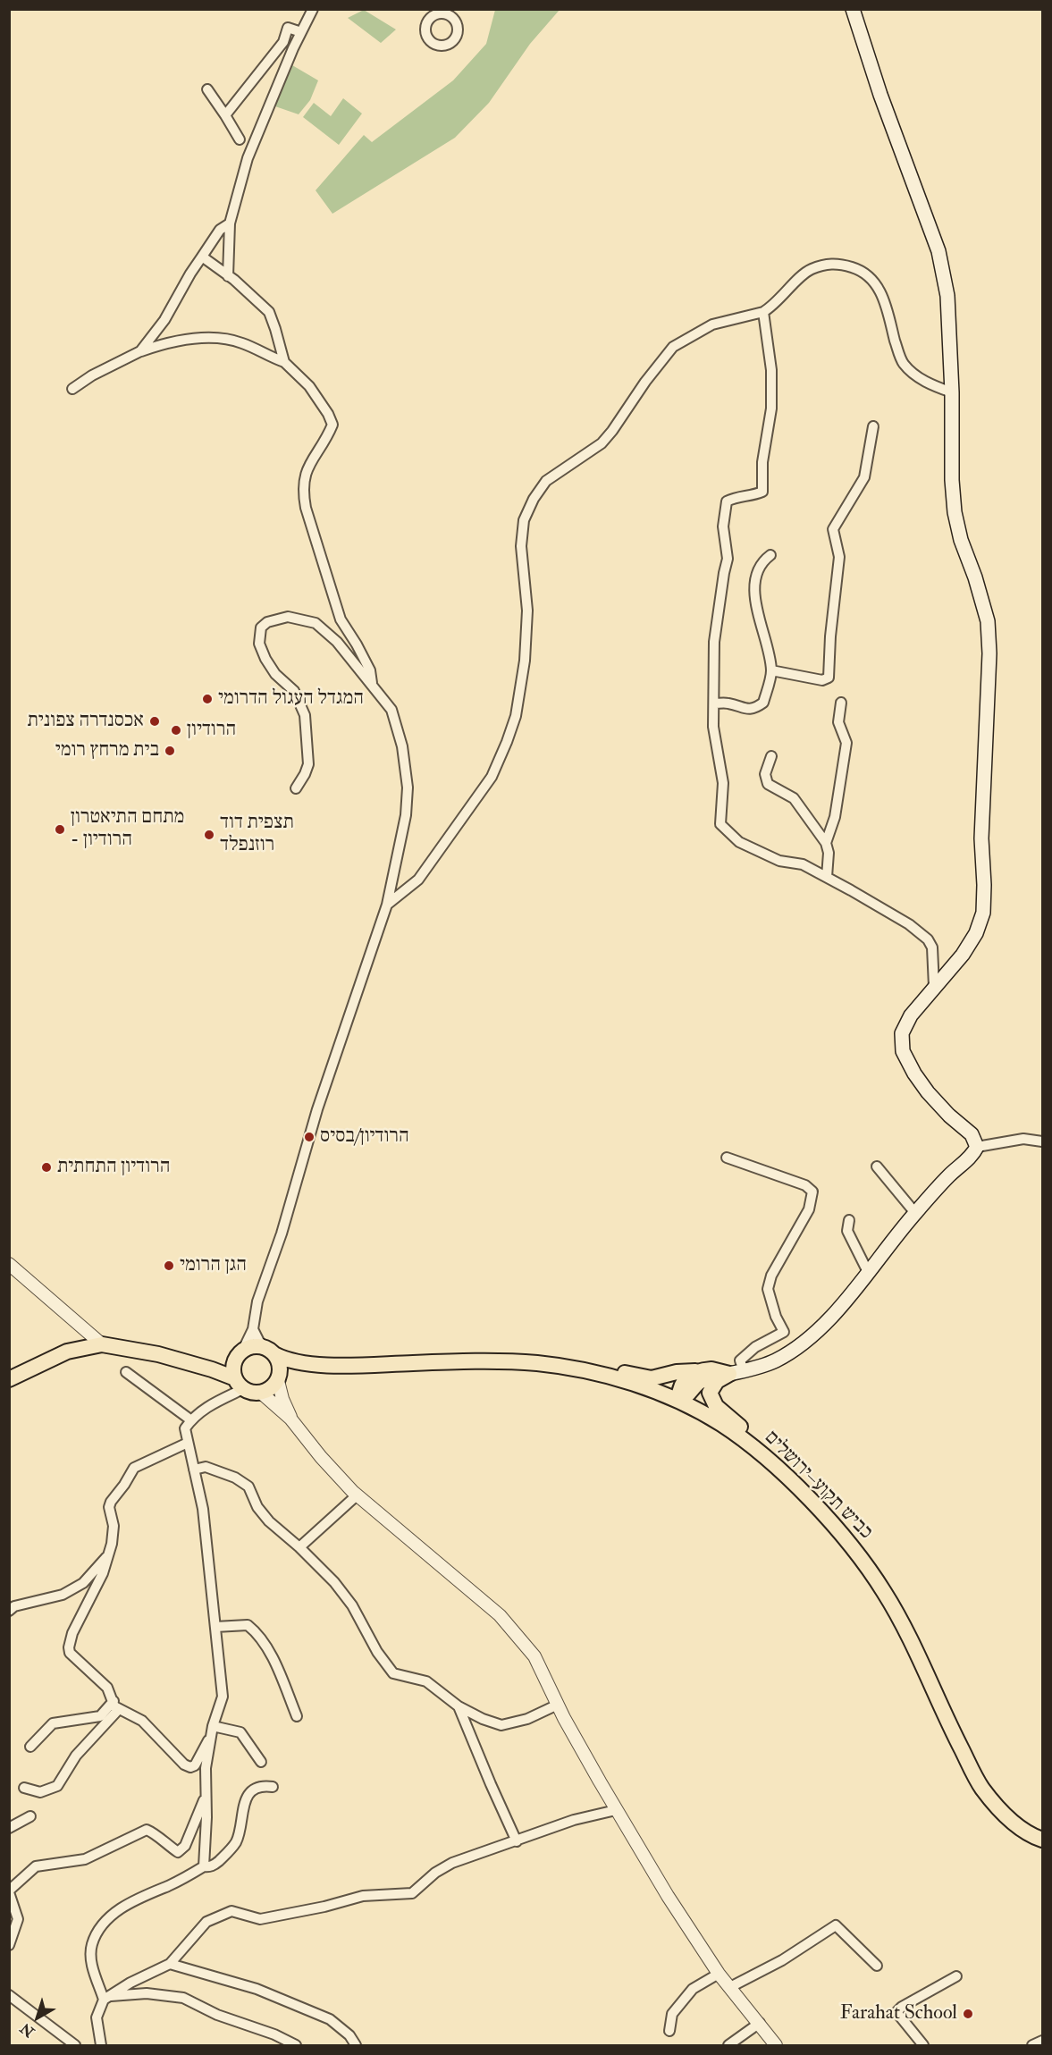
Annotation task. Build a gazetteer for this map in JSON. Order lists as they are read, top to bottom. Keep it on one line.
{"streets":{"main road":["כביש תקוע–ירושלים"]},"places":["המגדל העגול הדרומי","אכסנדרה צפונית","הרודיון","בית מרחץ רומי","מתחם התיאטרון - הרודיון","תצפית דוד רוזנפלד","הרודיון/בסיס","הרודיון התחתית","הגן הרומי","Farahat School"],"north":"bottom left"}
